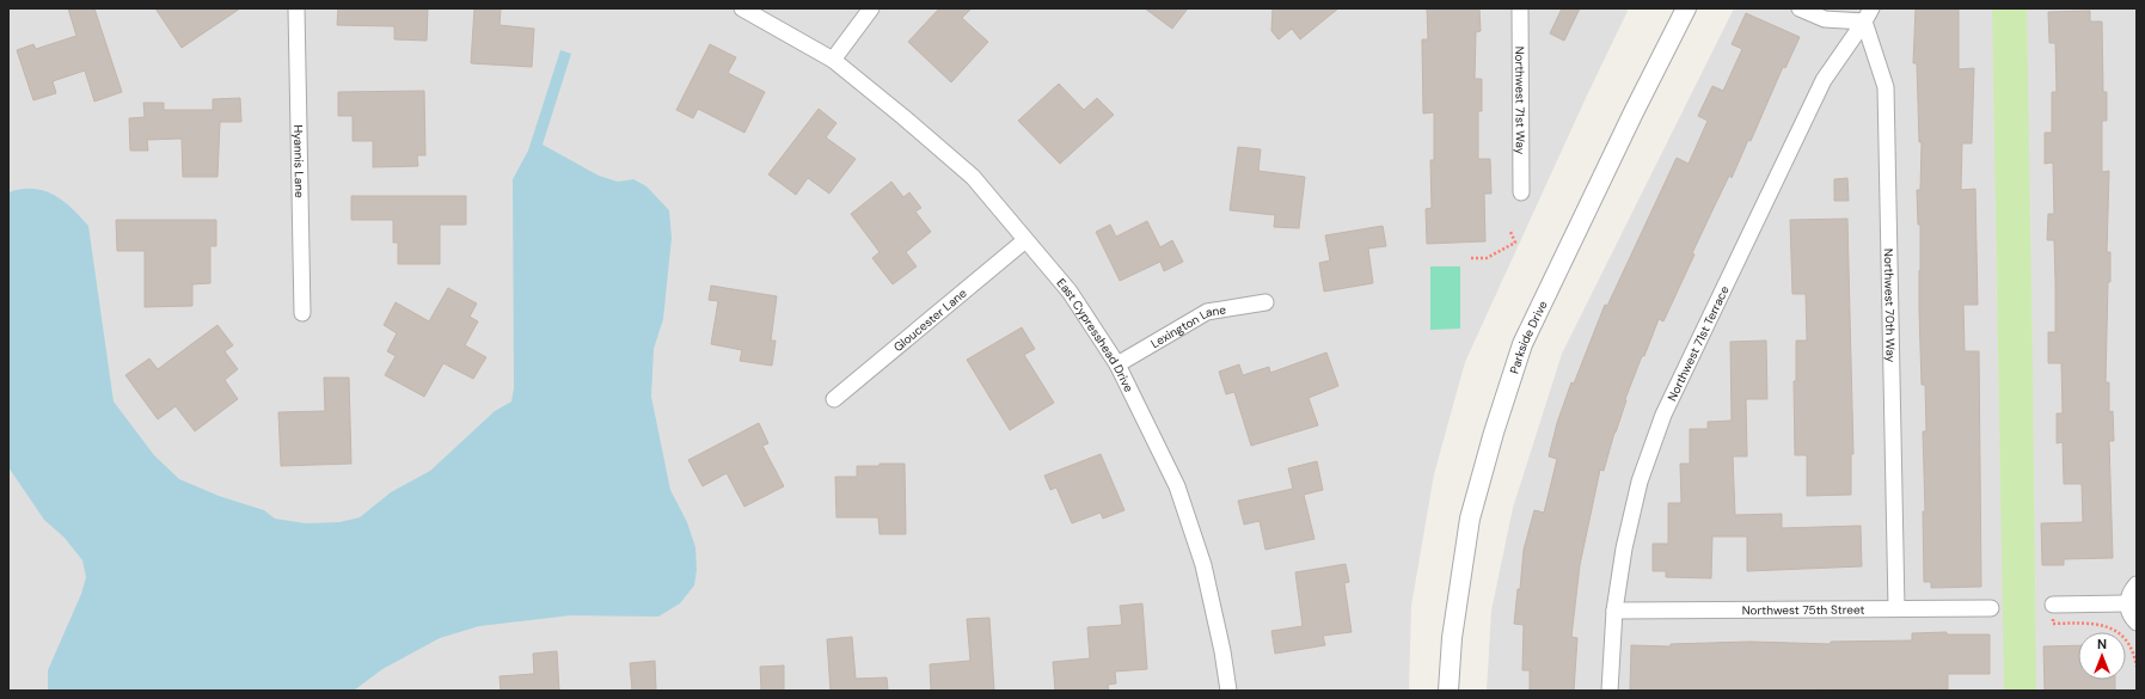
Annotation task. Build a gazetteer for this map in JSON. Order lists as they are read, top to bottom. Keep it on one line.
{"streets":{"street":["Northwest 71st Way","Hyannis Lane","Northwest 70th Way","Gloucester Lane","Lexington Lane","East Cypresshead Drive","Parkside Drive","Northwest 71st Terrace","Northwest 75th Street"]},"crossings":[["Northwest 70th Way","Northwest 71st Terrace"],["Northwest 70th Way","Northwest 75th Street"],["Gloucester Lane","East Cypresshead Drive"],["Lexington Lane","East Cypresshead Drive"],["Northwest 71st Terrace","Northwest 75th Street"]],"north":"top"}
